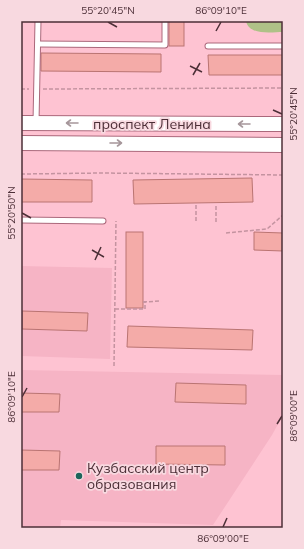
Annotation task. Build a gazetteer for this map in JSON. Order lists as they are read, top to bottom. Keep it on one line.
{"streets":{"main road":["проспект Ленина"]},"places":["Кузбасский центр образования"],"coordinates":["55°20'45\"N","86°09'10\"E","55°20'50\"N","86°09'00\"E"]}
